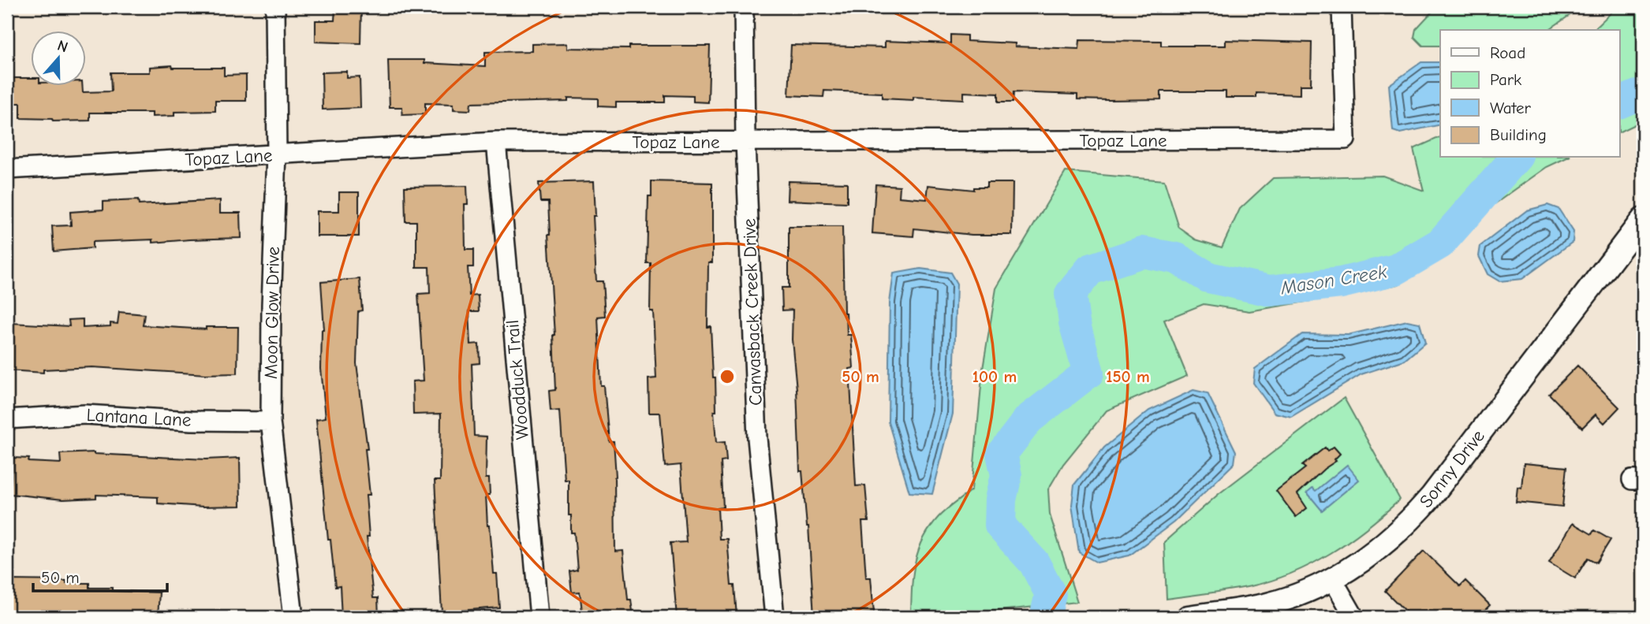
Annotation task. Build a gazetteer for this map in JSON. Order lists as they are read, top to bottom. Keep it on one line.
{"streets":{"street":["Topaz Lane","Canvasback Creek Drive","Moon Glow Drive","Woodduck Trail","Lantana Lane","Sonny Drive"]},"crossings":[["Topaz Lane","Canvasback Creek Drive"],["Topaz Lane","Moon Glow Drive"],["Topaz Lane","Woodduck Trail"],["Moon Glow Drive","Lantana Lane"]],"water":["Mason Creek"],"legend":["Road","Park","Water","Building"],"scale_bar":"50 m","north":"top","rings":["50 m","100 m","150 m"]}
